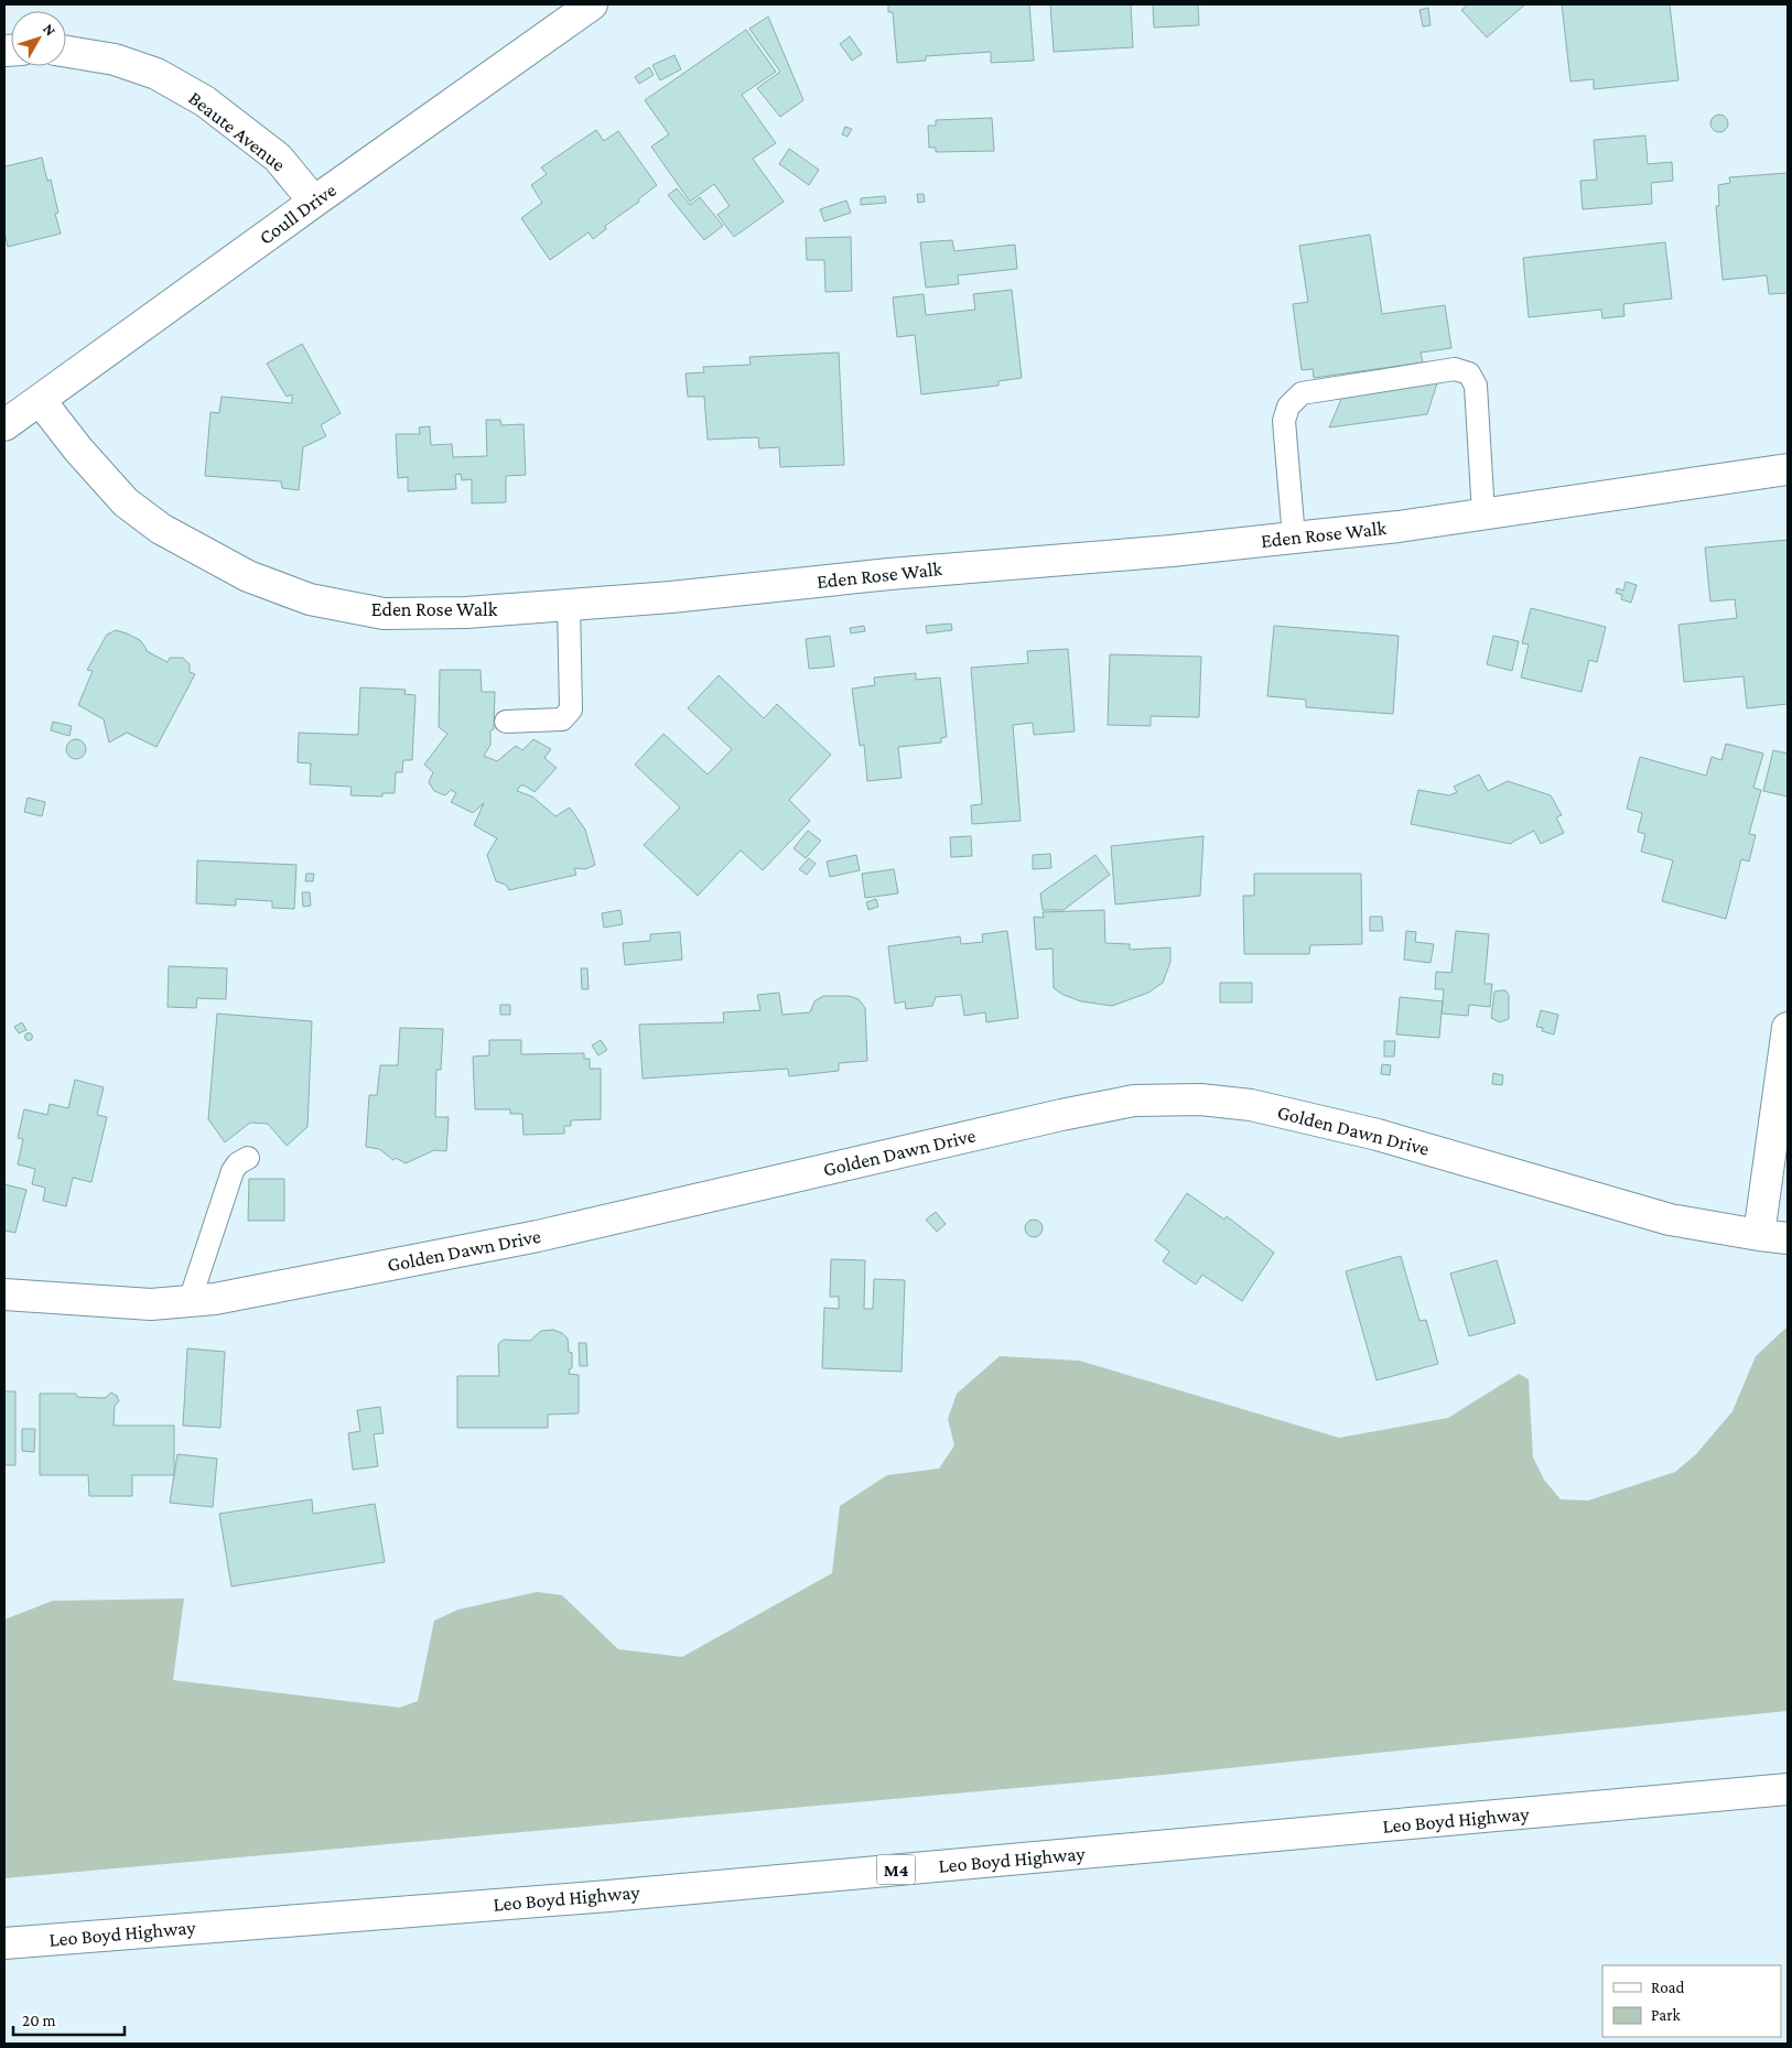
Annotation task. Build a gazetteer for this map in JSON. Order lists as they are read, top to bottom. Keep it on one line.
{"streets":{"street":["Beaute Avenue","Coull Drive","Eden Rose Walk","Golden Dawn Drive","Leo Boyd Highway","M4"]},"crossings":[["Beaute Avenue","Coull Drive"],["Coull Drive","Eden Rose Walk"]],"legend":["Road","Park"],"scale_bar":"20 m","north":"top right"}
